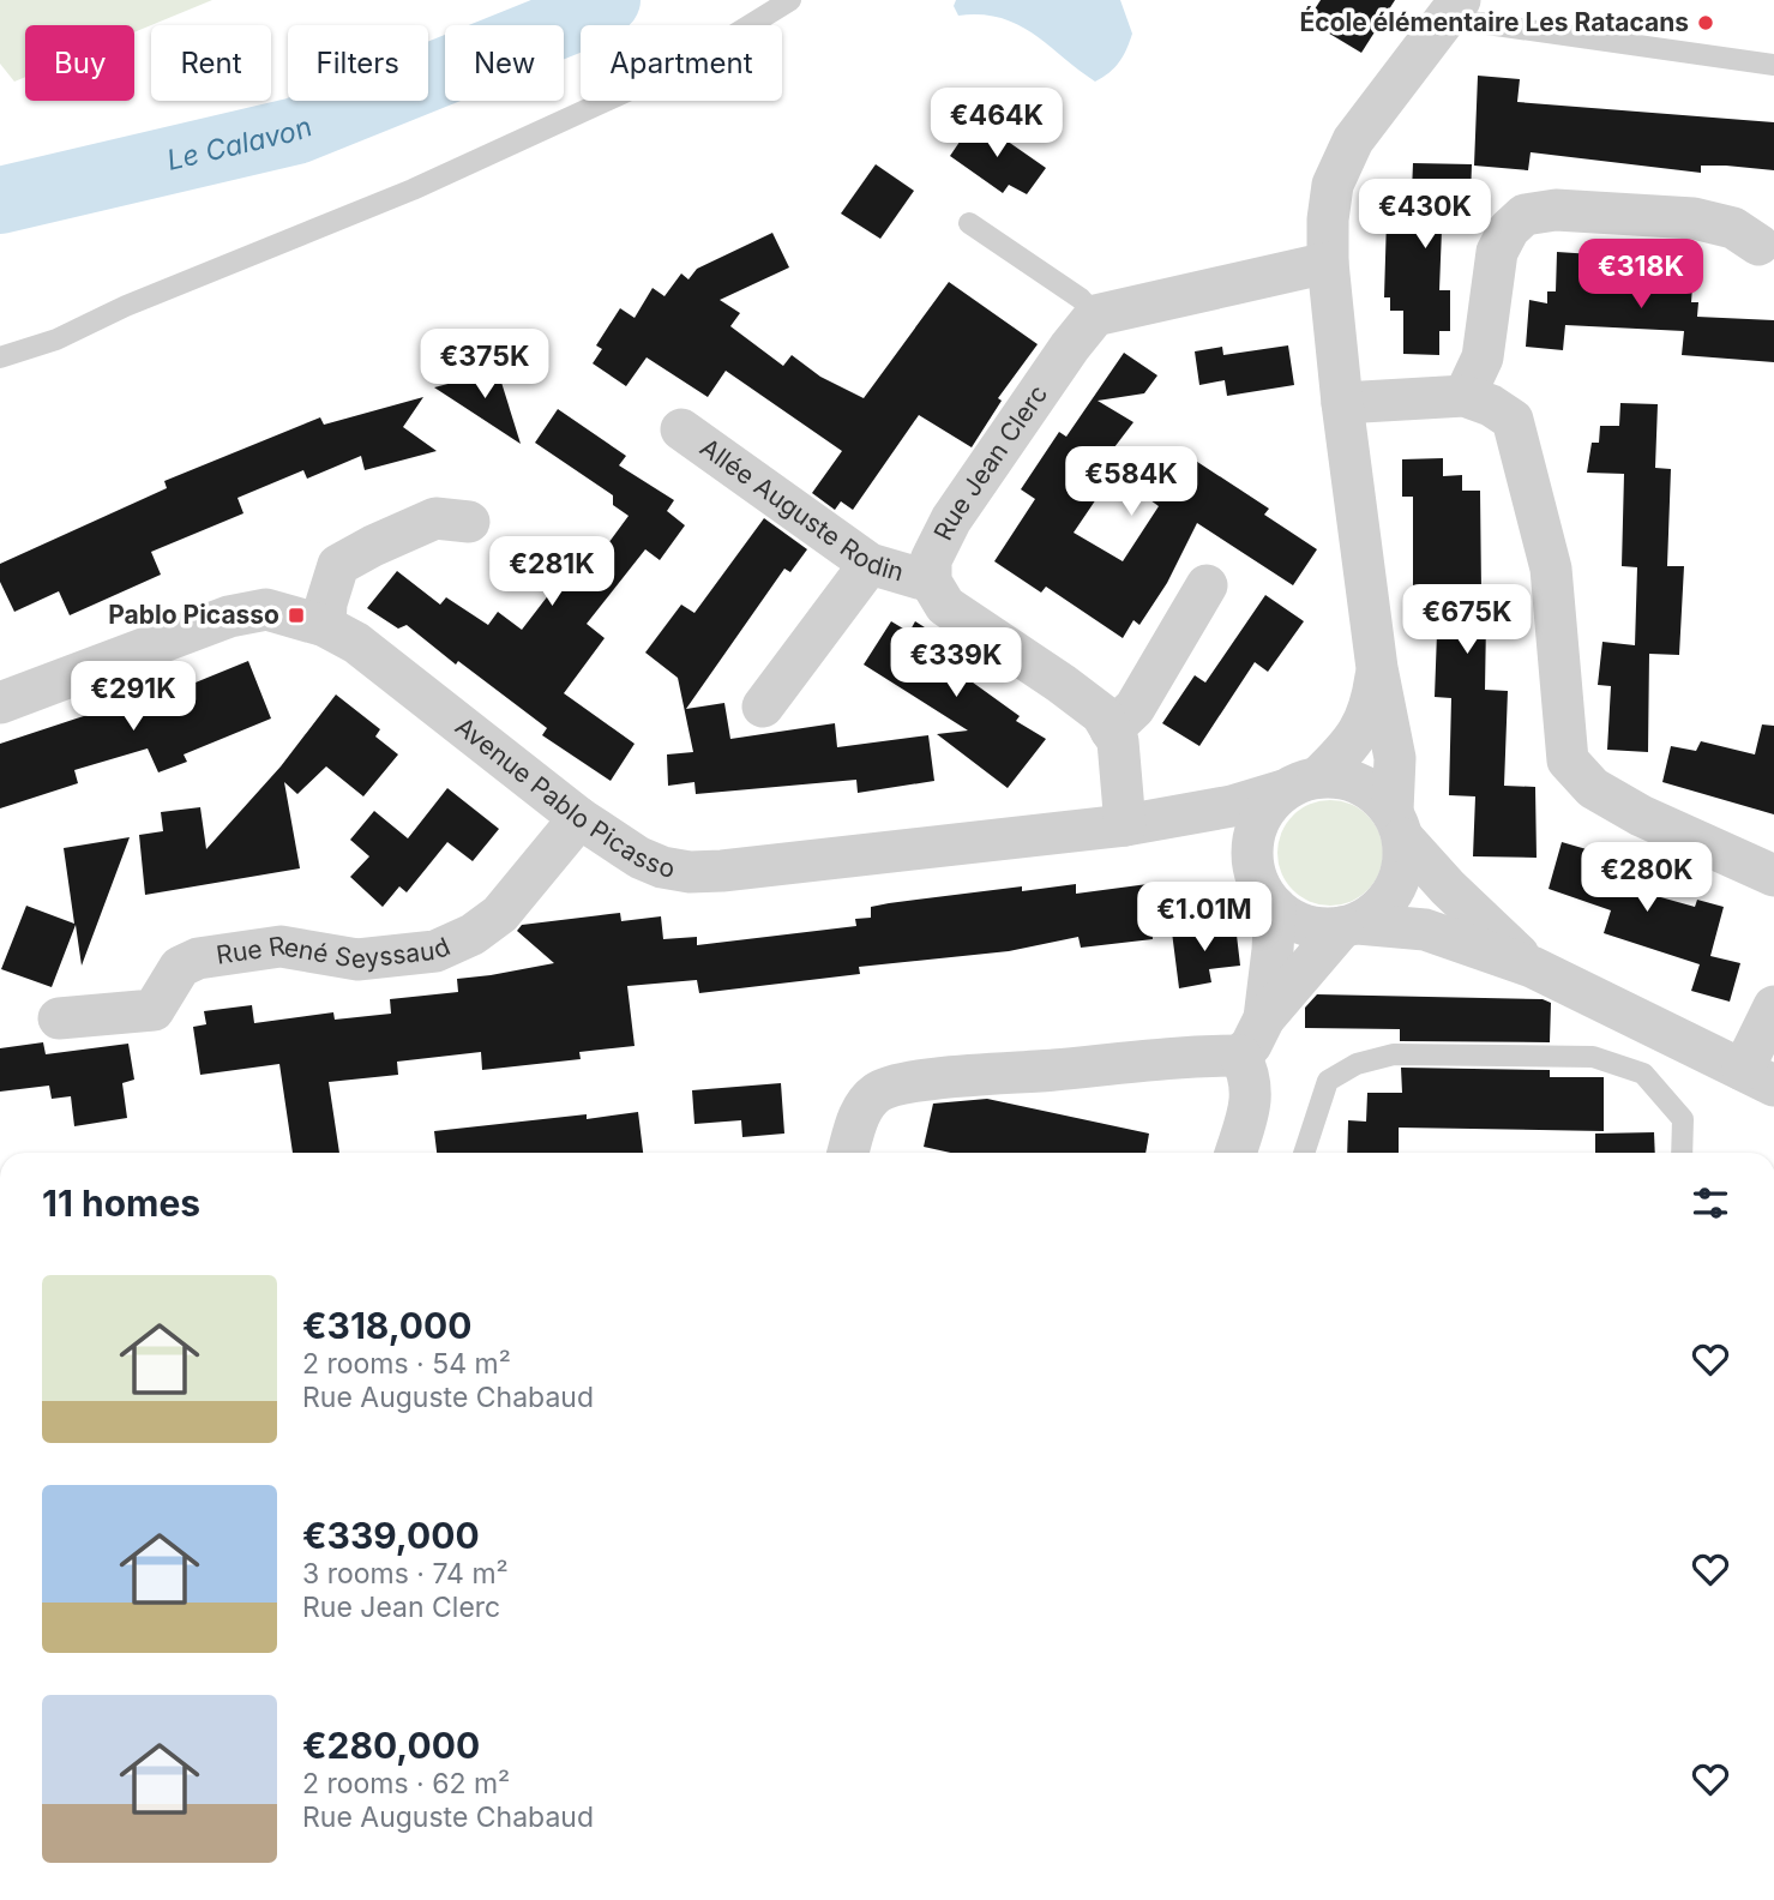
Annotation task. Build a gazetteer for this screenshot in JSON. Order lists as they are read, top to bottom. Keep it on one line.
{"streets":{"street":["Rue Jean Clerc","Allée Auguste Rodin","Avenue Pablo Picasso","Rue René Seyssaud"]},"crossings":[["Rue Jean Clerc","Allée Auguste Rodin"],["Avenue Pablo Picasso","Rue René Seyssaud"]],"water":["Le Calavon"],"places":{"other":["École élémentaire Les Ratacans"],"transit":["Pablo Picasso"]},"page":{"chip":["Buy","Rent","Filters","New","Apartment"],"price":["€464K","€430K","€318K","€375K","€584K","€281K","€675K","€339K","€291K","€280K","€1.01M"],"heading":"11 homes","list":[{"name":"€318,000","note":"2 rooms · 54 m² · Rue Auguste Chabaud"},{"name":"€339,000","note":"3 rooms · 74 m² · Rue Jean Clerc"},{"name":"€280,000","note":"2 rooms · 62 m² · Rue Auguste Chabaud"}]}}
